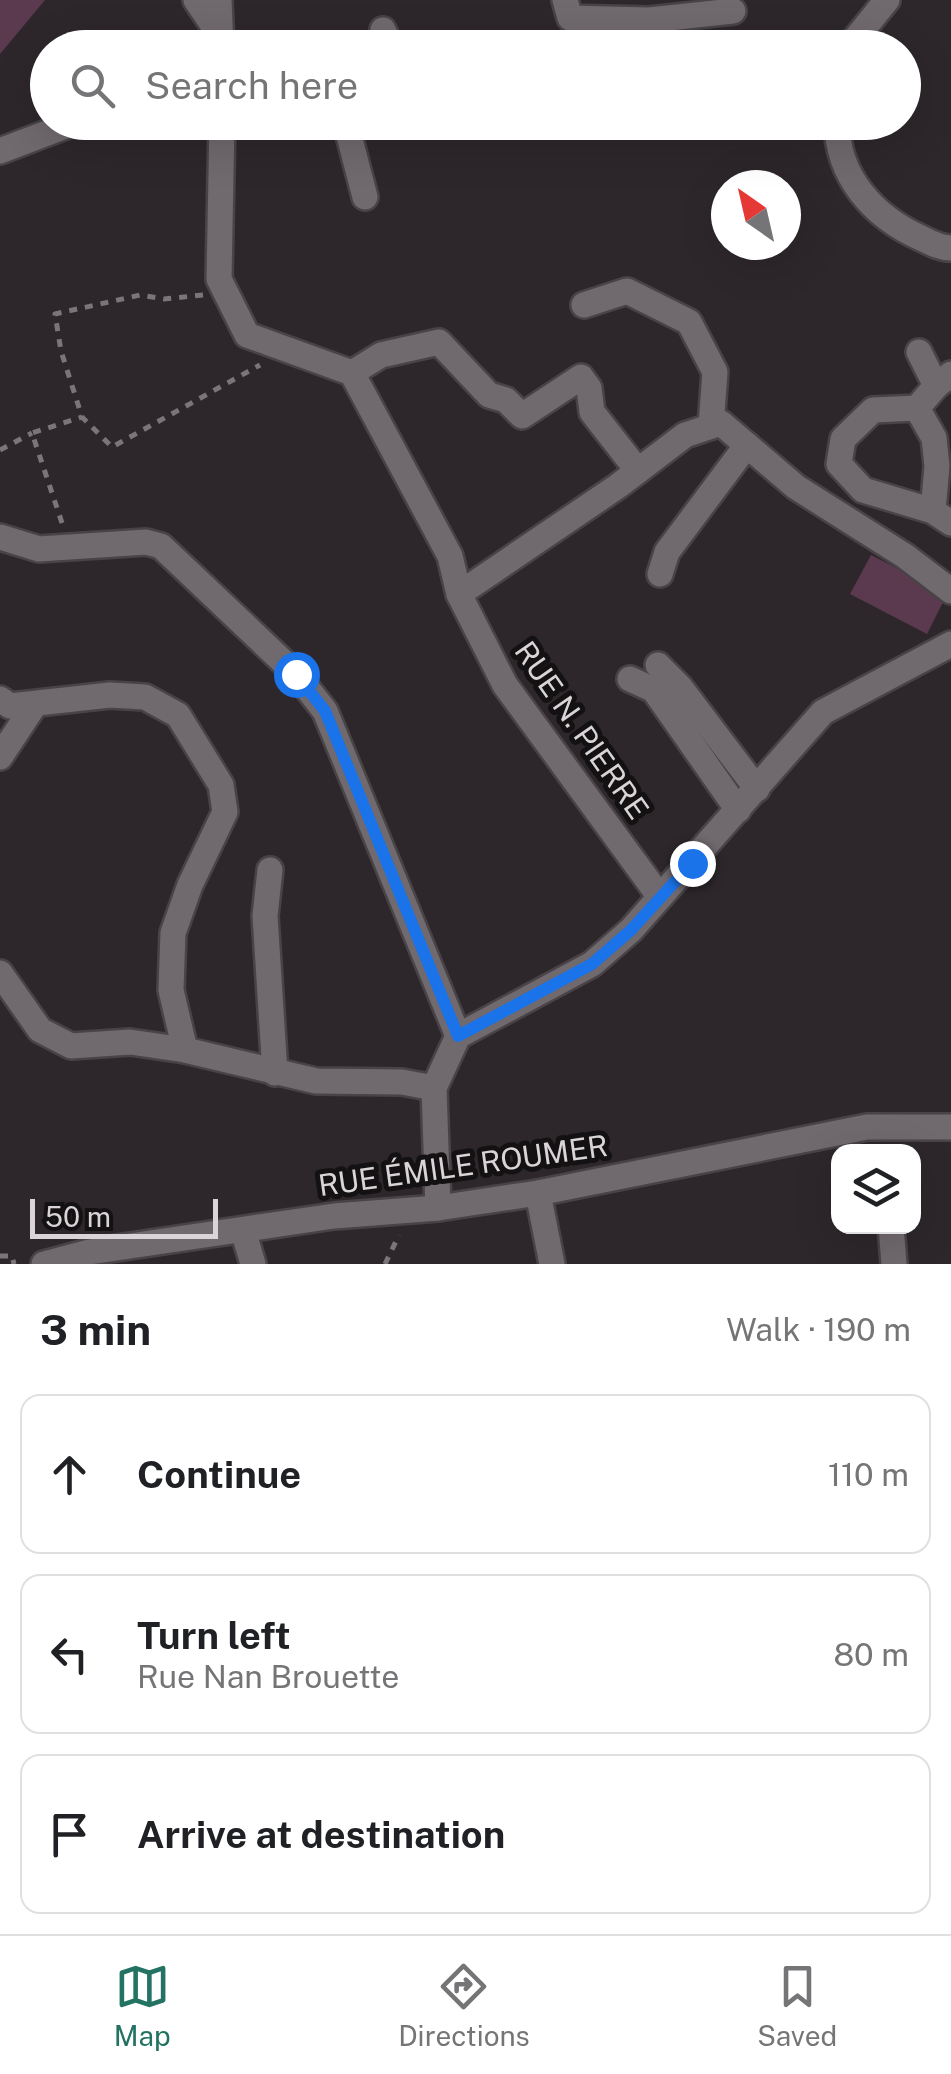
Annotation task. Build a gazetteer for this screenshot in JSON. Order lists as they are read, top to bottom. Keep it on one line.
{"streets":{"street":["RUE N. PIERRE","RUE ÉMILE ROUMER"]},"scale_bar":"50 m","north":"top left","page":{"search":"Search here","scale":"50 m","heading":["3 min","Walk · 190 m"],"list":[["Continue","110 m"],["Turn left","Rue Nan Brouette","80 m"],"Arrive at destination"],"nav":["Map","Directions","Saved"]}}
